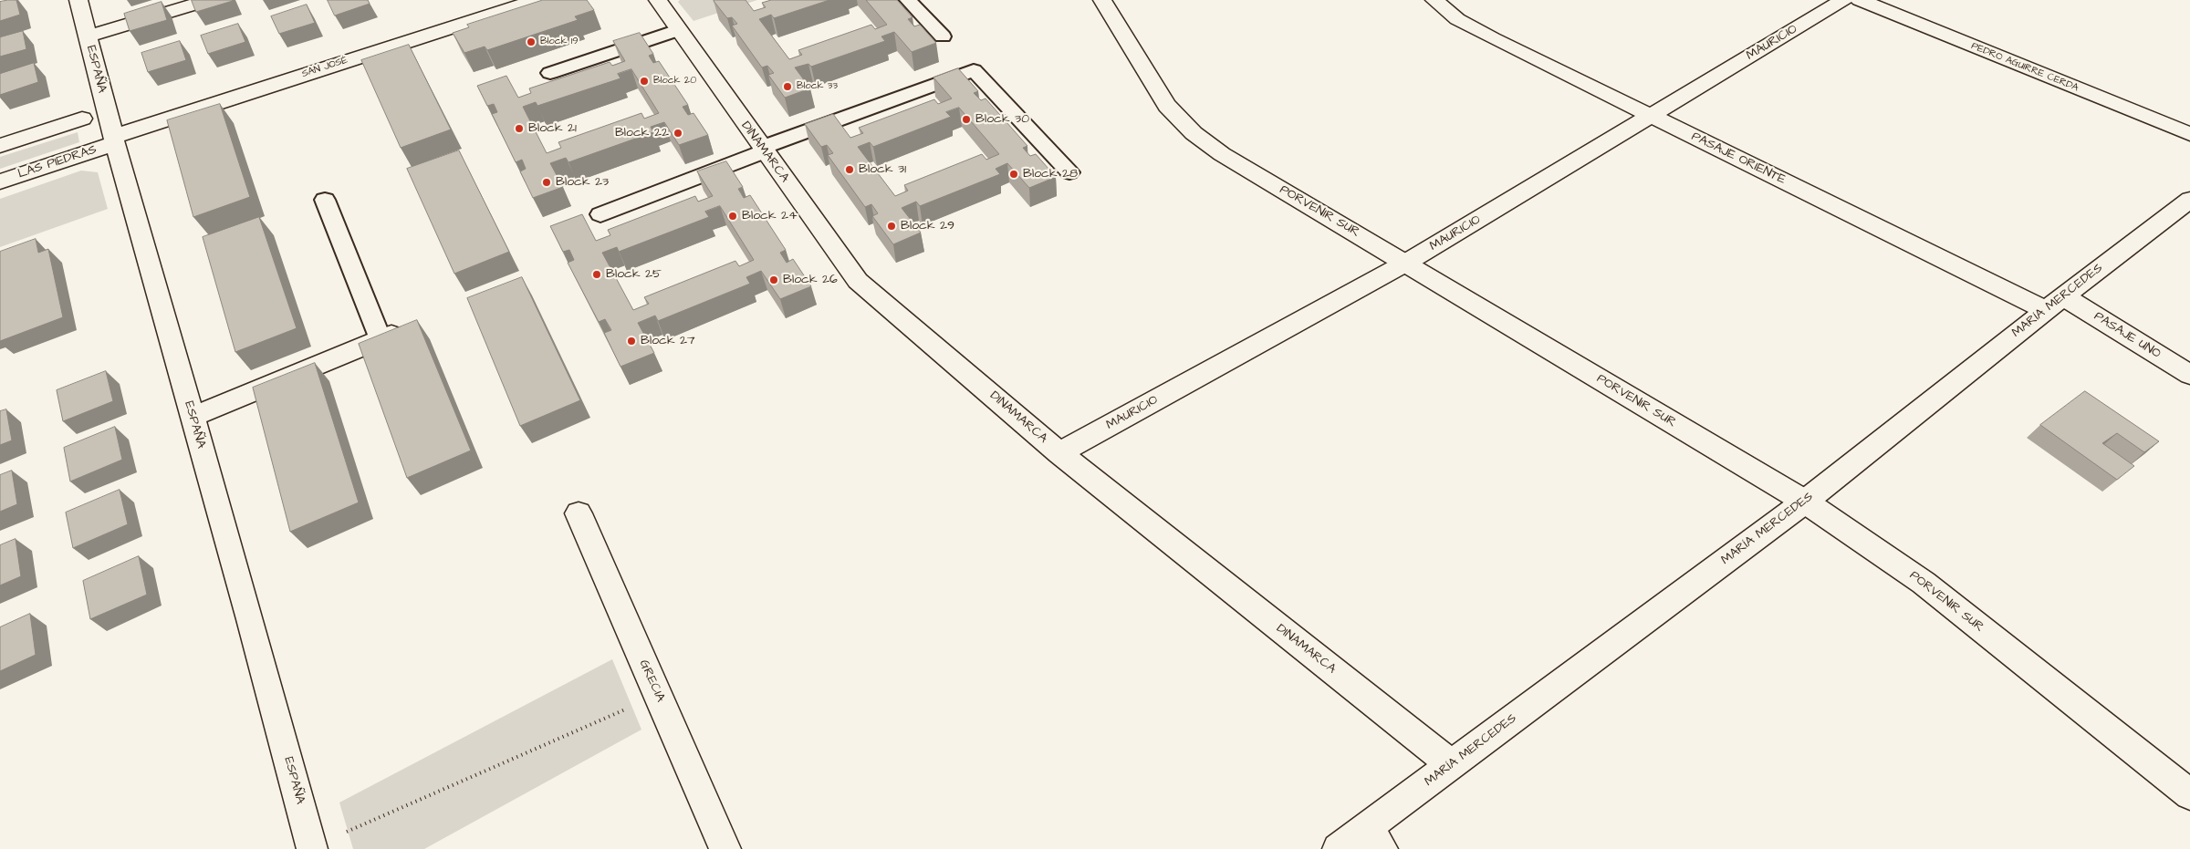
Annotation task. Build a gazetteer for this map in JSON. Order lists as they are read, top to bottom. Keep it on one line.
{"streets":{"street":["MAURICIO","SAN JOSÉ","PEDRO AGUIRRE CERDA","ESPAÑA","DINAMARCA","PASAJE ORIENTE","LAS PIEDRAS","PORVENIR SUR","MARÍA MERCEDES","PASAJE UNO","GRECIA"]},"crossings":[["MAURICIO","DINAMARCA"],["MAURICIO","PASAJE ORIENTE"],["MAURICIO","PORVENIR SUR"],["SAN JOSÉ","ESPAÑA"],["SAN JOSÉ","LAS PIEDRAS"],["ESPAÑA","LAS PIEDRAS"],["DINAMARCA","MARÍA MERCEDES"],["PASAJE ORIENTE","MARÍA MERCEDES"],["PASAJE ORIENTE","PASAJE UNO"],["PORVENIR SUR","MARÍA MERCEDES"],["MARÍA MERCEDES","PASAJE UNO"]],"places":["Block 19","Block 20","Block 33","Block 30","Block 21","Block 22","Block 31","Block 28","Block 23","Block 24","Block 29","Block 25","Block 26","Block 27"]}
